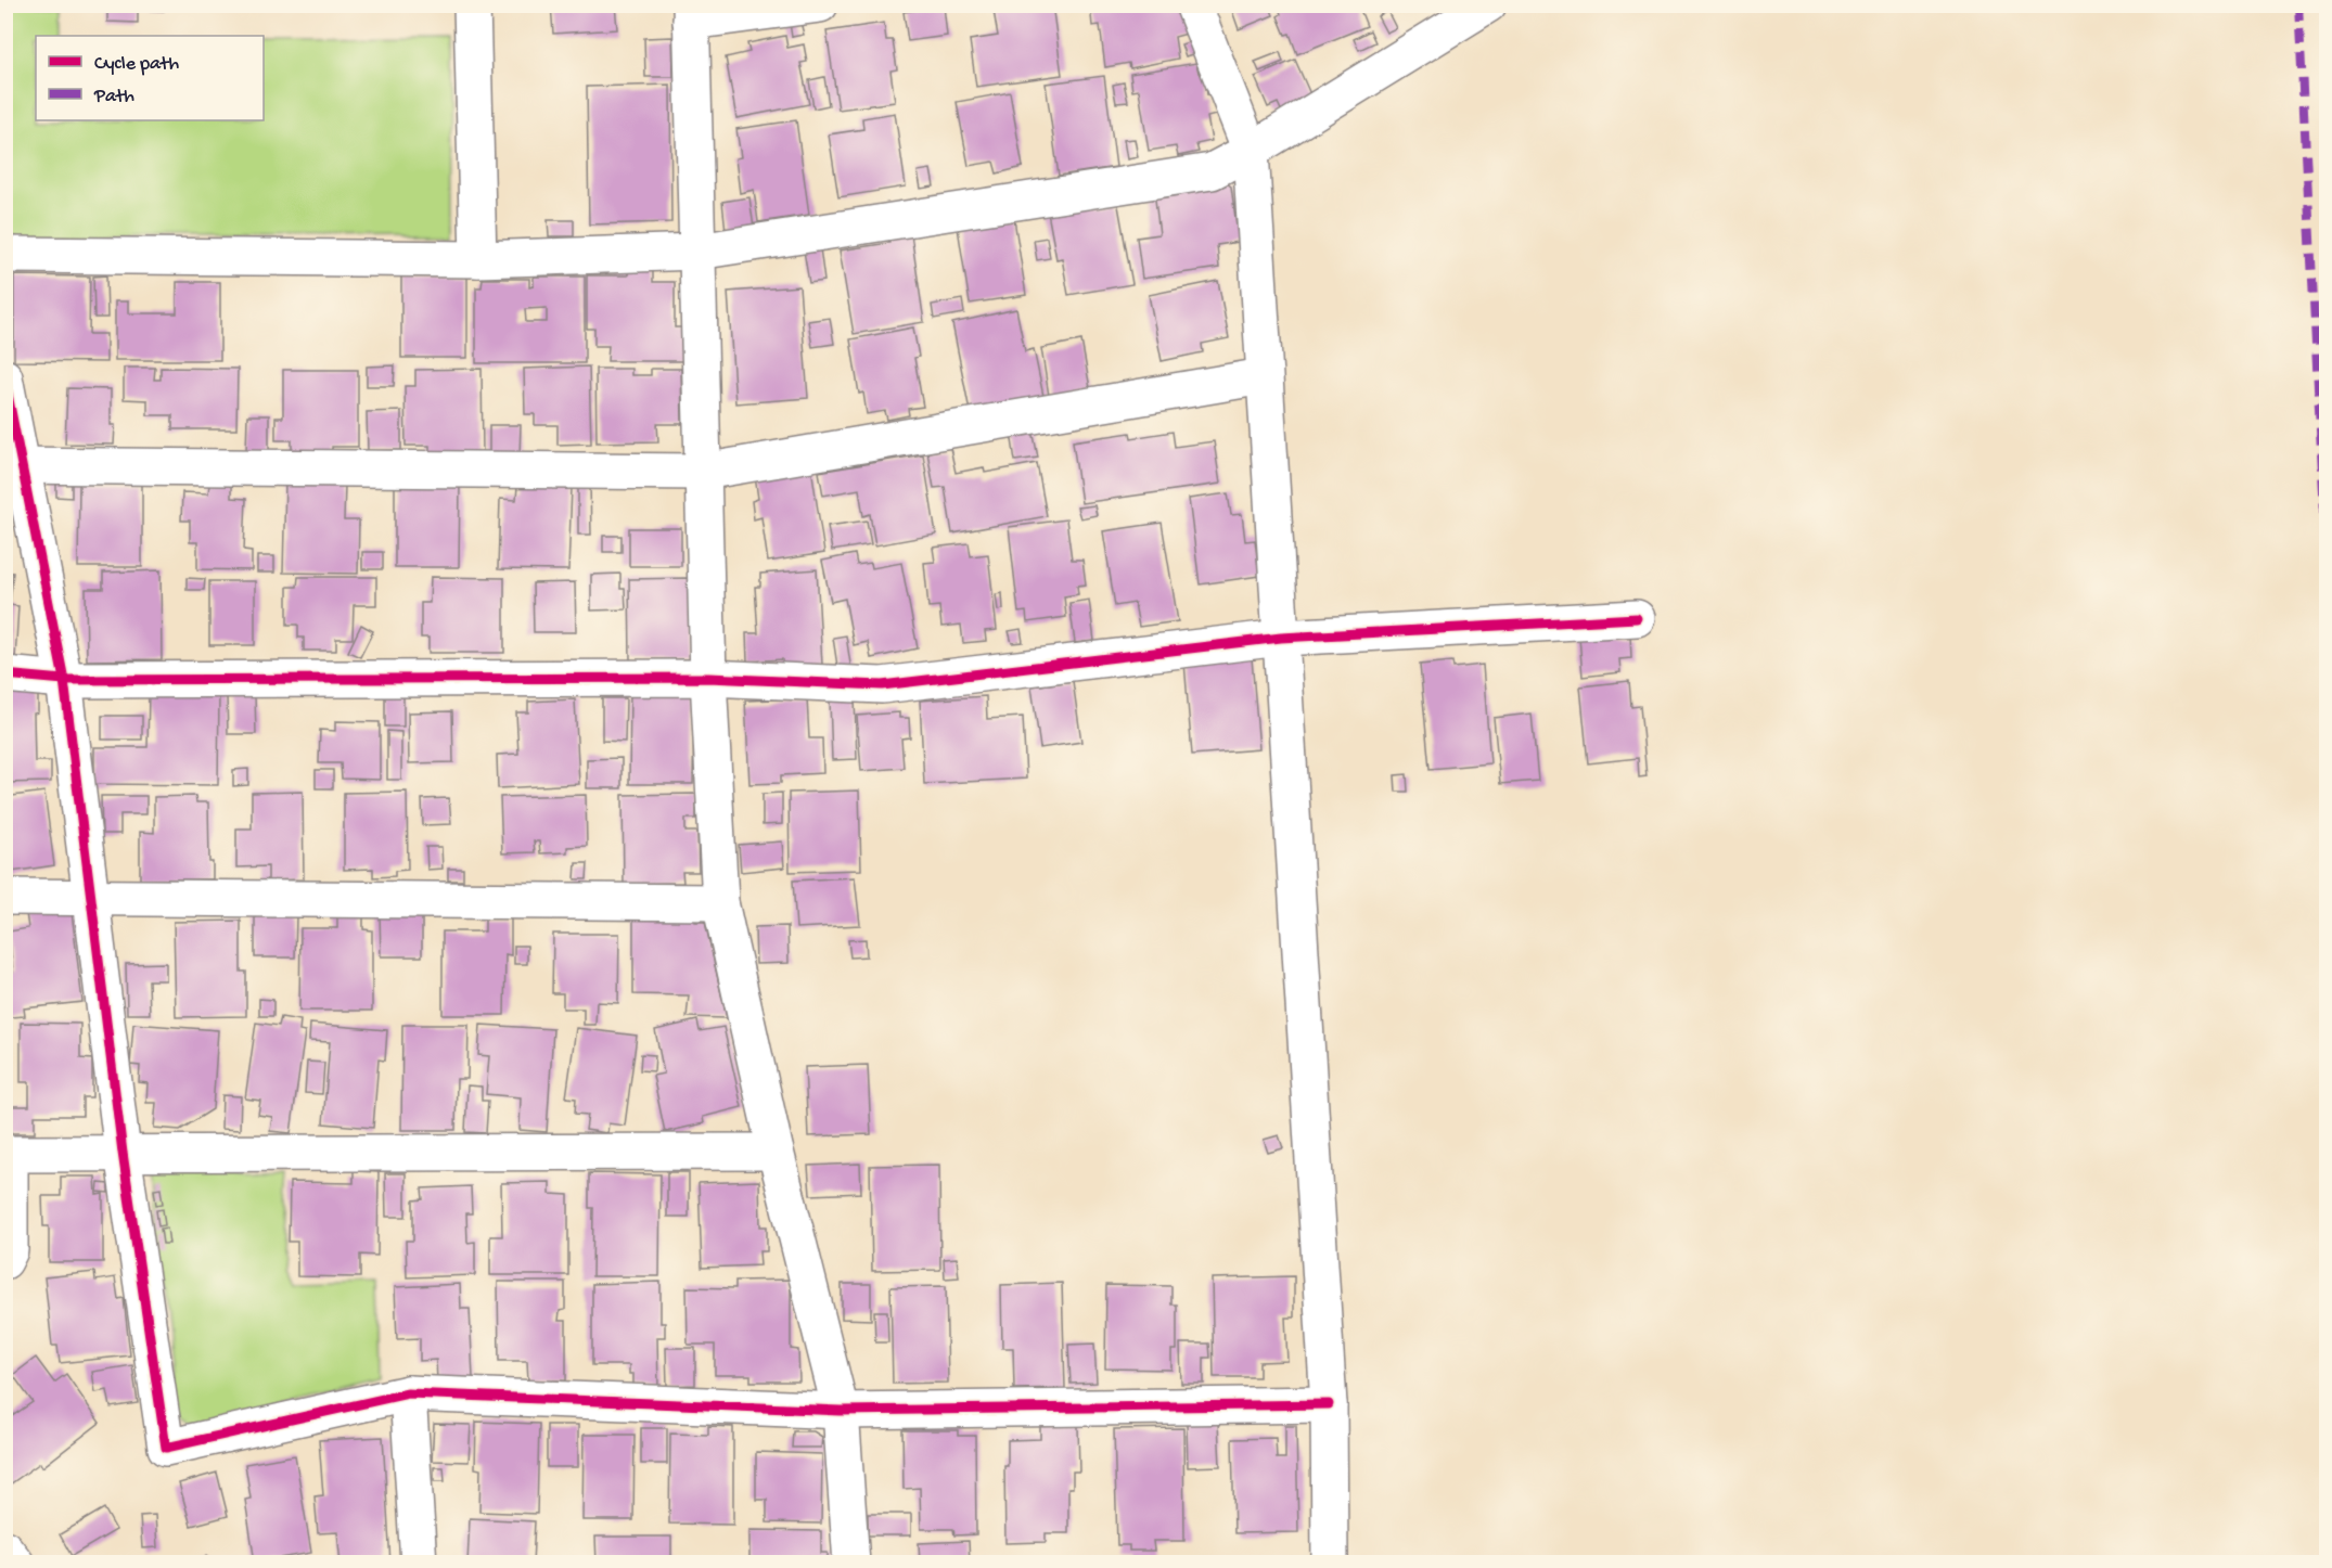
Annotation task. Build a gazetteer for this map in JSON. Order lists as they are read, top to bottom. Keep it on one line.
{"legend":["Cycle path","Path"]}
